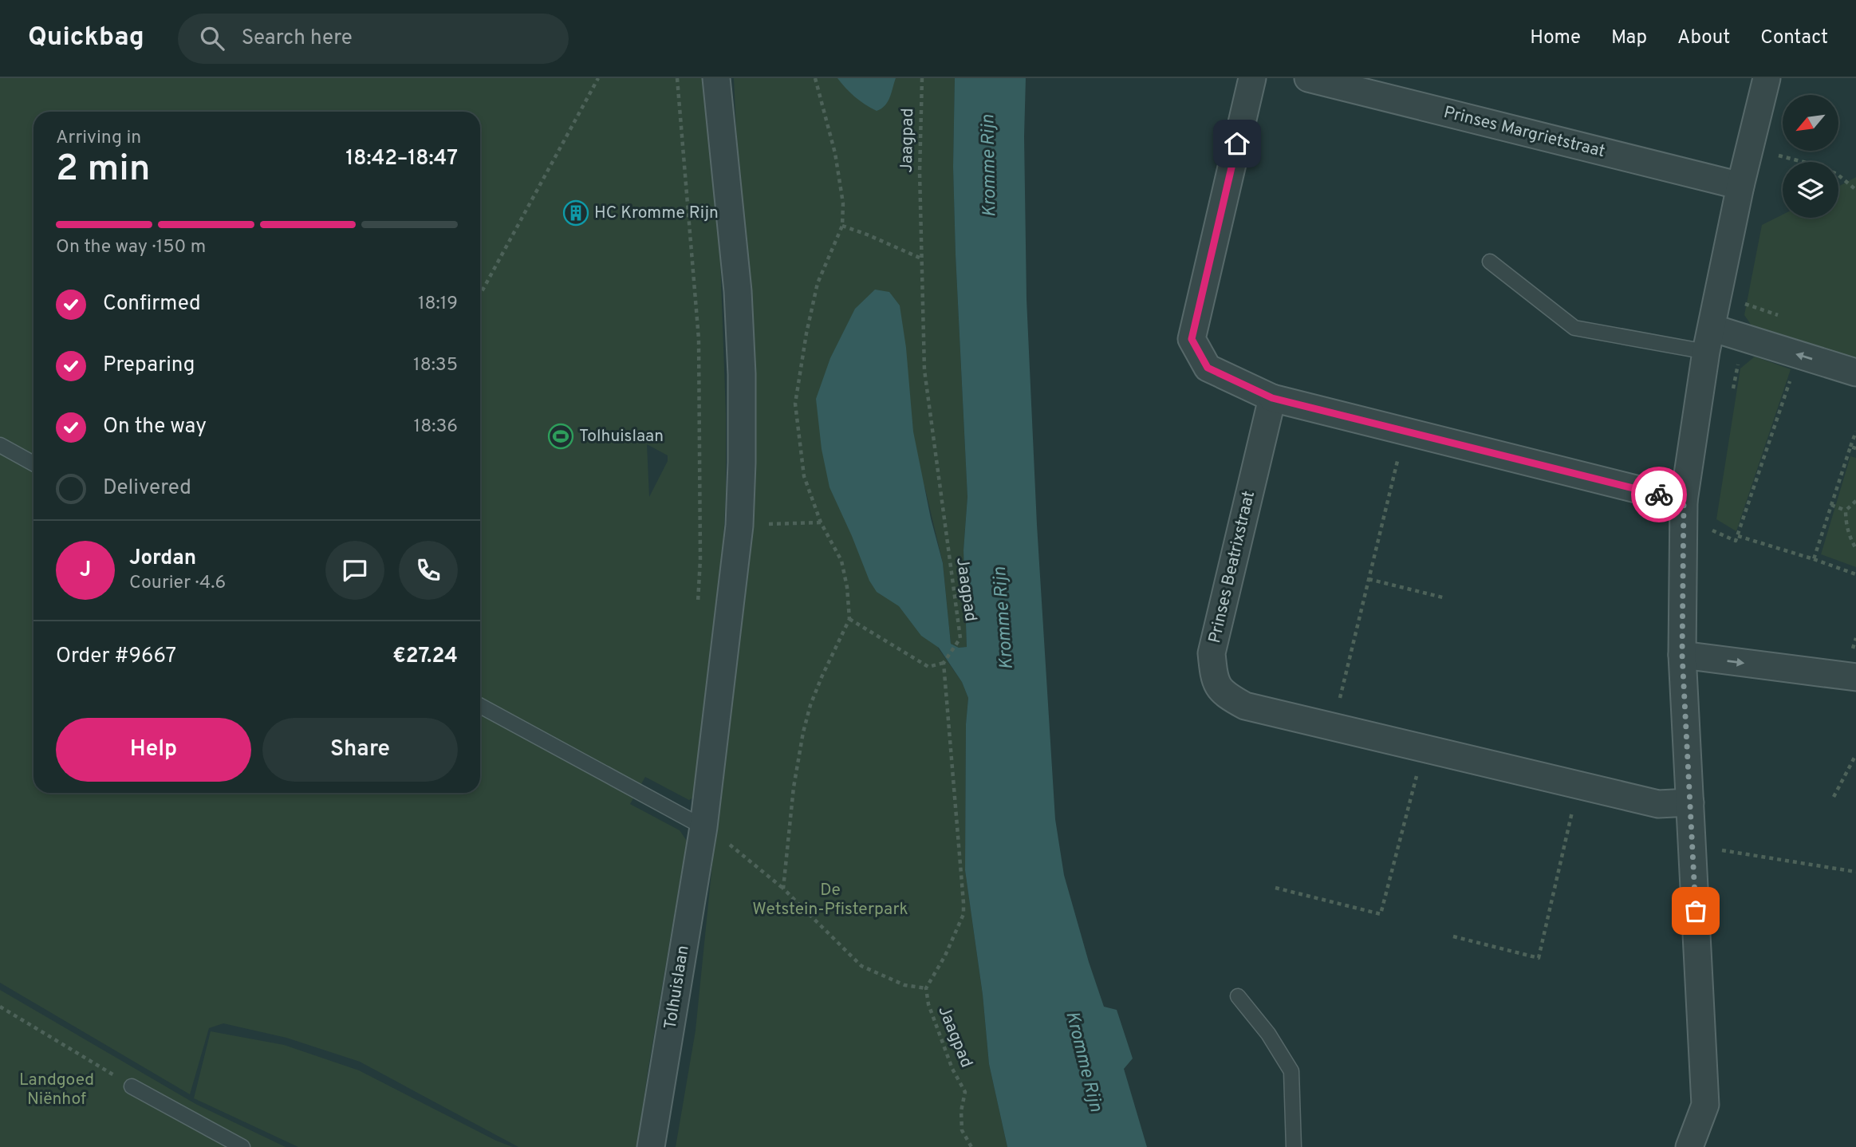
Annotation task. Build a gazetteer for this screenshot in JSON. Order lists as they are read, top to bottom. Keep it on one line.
{"streets":{"street":["Prinses Margrietstraat","Prinses Beatrixstraat","Tolhuislaan"],"path":["Jaagpad"]},"water":["Kromme Rijn"],"parks":["De Wetstein-Pfisterpark","Landgoed Niënhof"],"places":{"building":["HC Kromme Rijn"],"sports":["Tolhuislaan"]},"north":"bottom left","page":{"header":"Quickbag","search":"Search here","nav":["Home","Map","About","Contact"],"heading":["2 min","Arriving in","18:42–18:47"],"panel":["Jordan","Courier · 4.6","Order #9667","€27.24"],"bar":"On the way · 150 m","list":[["Confirmed","18:19"],["Preparing","18:35"],["On the way","18:36"],"Delivered"],"round":"J","buttons":["Help","Share"]}}
